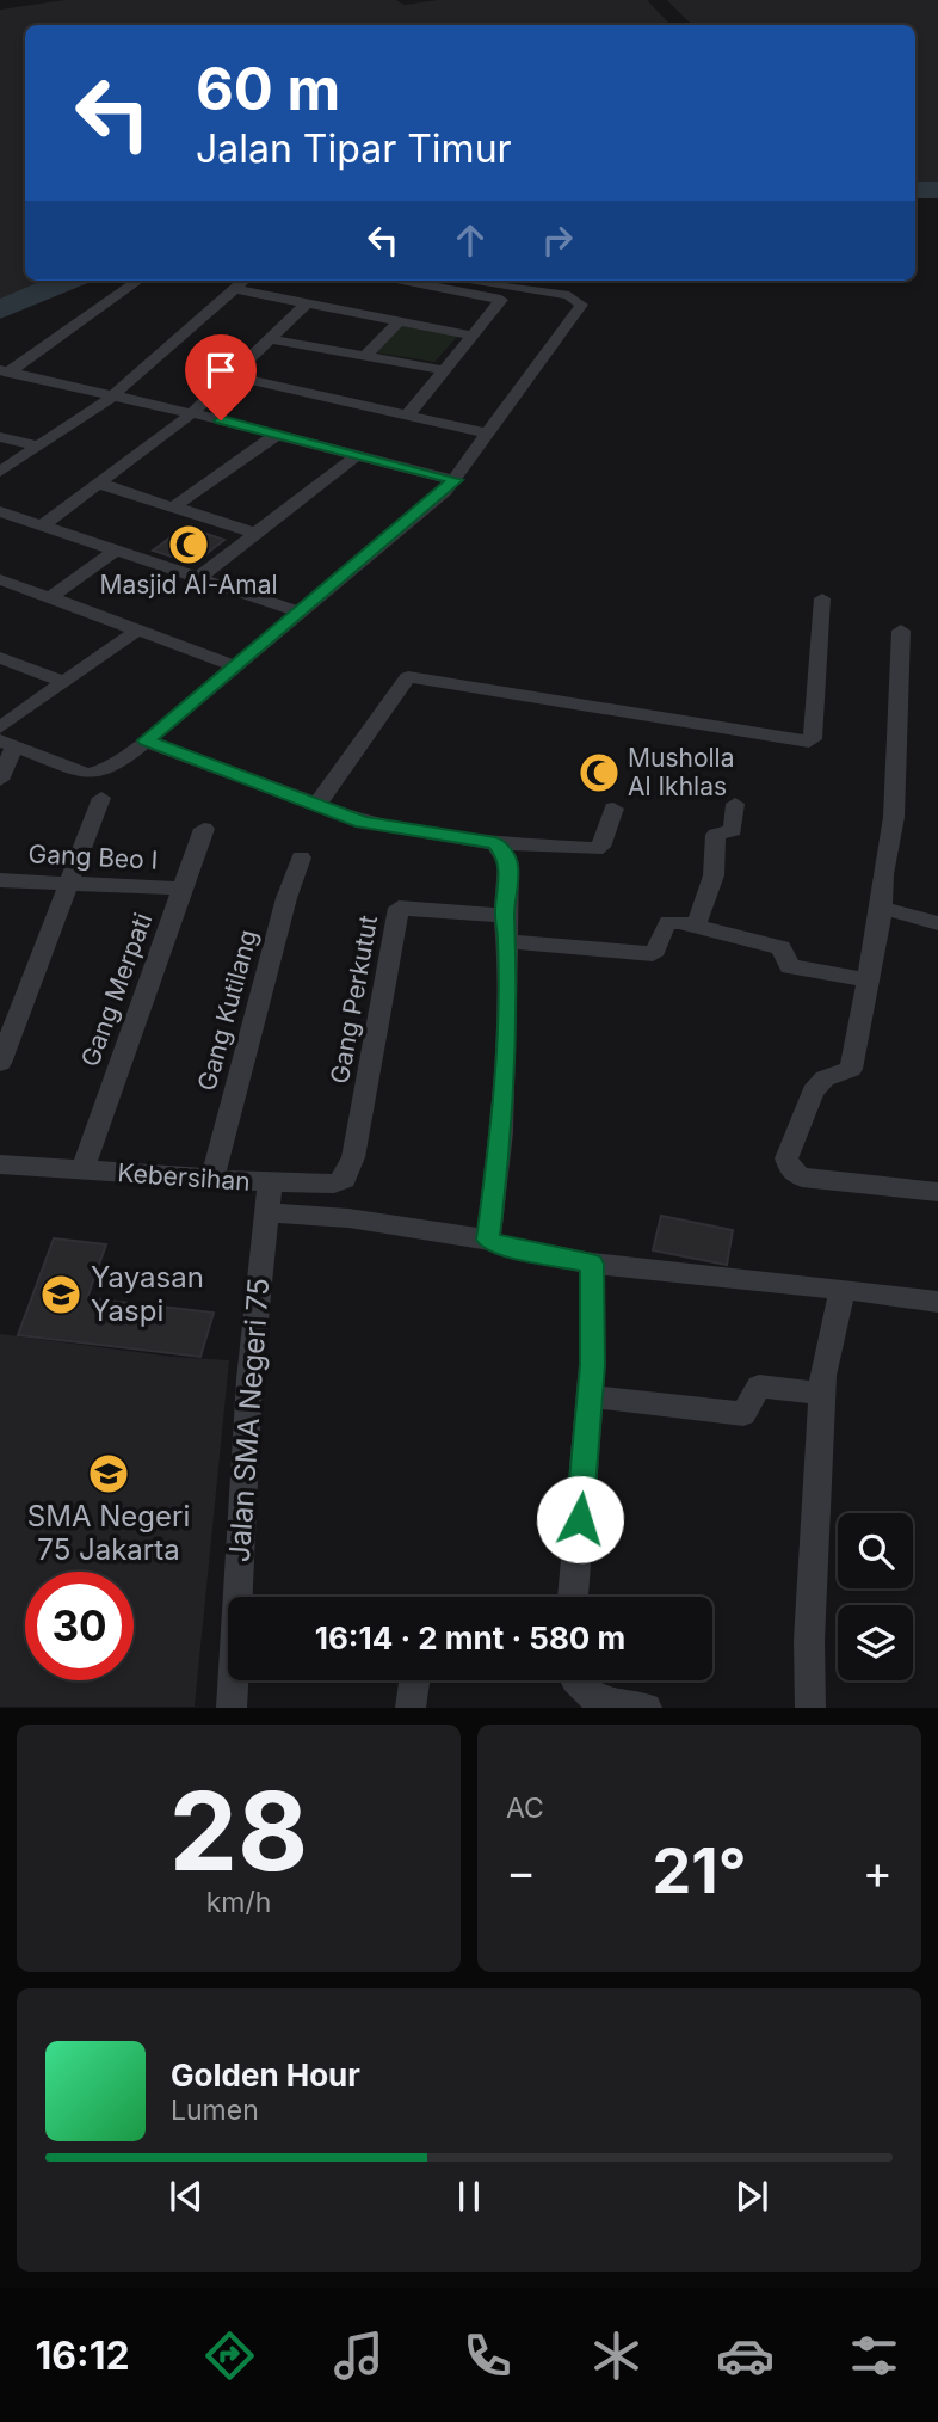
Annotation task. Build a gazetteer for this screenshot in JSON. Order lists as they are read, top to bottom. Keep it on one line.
{"streets":{"street":["Gang Beo I","Gang Merpati","Gang Perkutut","Gang Kutilang","Kebersihan","Jalan SMA Negeri 75"]},"crossings":[["Gang Beo I","Gang Merpati"],["Gang Merpati","Kebersihan"],["Gang Perkutut","Kebersihan"],["Gang Kutilang","Kebersihan"],["Kebersihan","Jalan SMA Negeri 75"]],"places":{"mosque":["Masjid Al-Amal","Musholla Al Ikhlas"],"school or university":["Yayasan Yaspi","SMA Negeri 75 Jakarta"]},"page":{"turn":["60 m","Jalan Tipar Timur"],"limit":"30","trip":"16:14 · 2 mnt · 580 m","tile":[["28","km/h"],"AC"],"heat":["−","21°","+"],"song":["Golden Hour","Lumen"],"tabs":"16:12"}}
